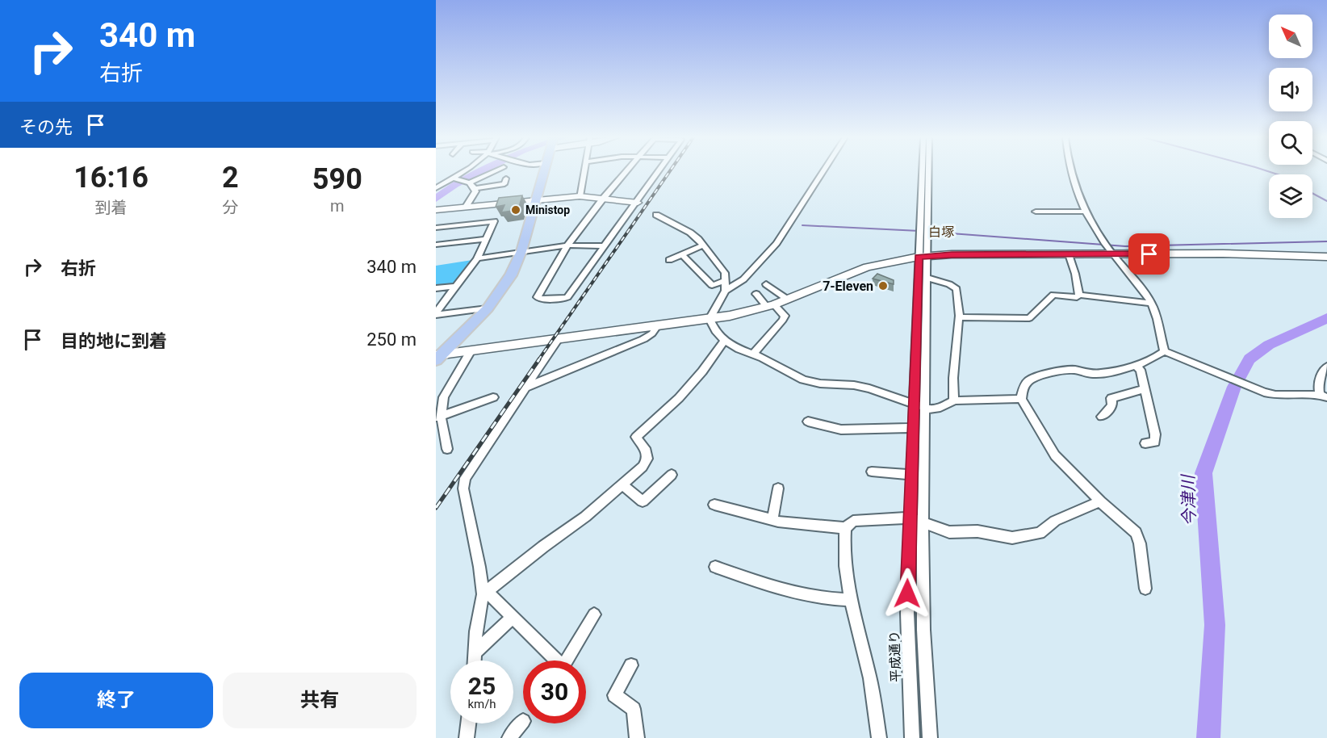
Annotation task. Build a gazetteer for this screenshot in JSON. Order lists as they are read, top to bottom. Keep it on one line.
{"streets":{"street":["平成通り"]},"districts":["白塚"],"water":["今津川"],"places":["Ministop","7-Eleven"],"north":"top left","page":{"turn":["340 m","右折"],"then":"その先","eta":["16:16","到着","2","分","590","m"],"list":[{"name":"右折","value":"340 m"},{"name":"目的地に到着","value":"250 m"}],"speed":"25 km/h","limit":"30","buttons":["終了","共有"]}}
